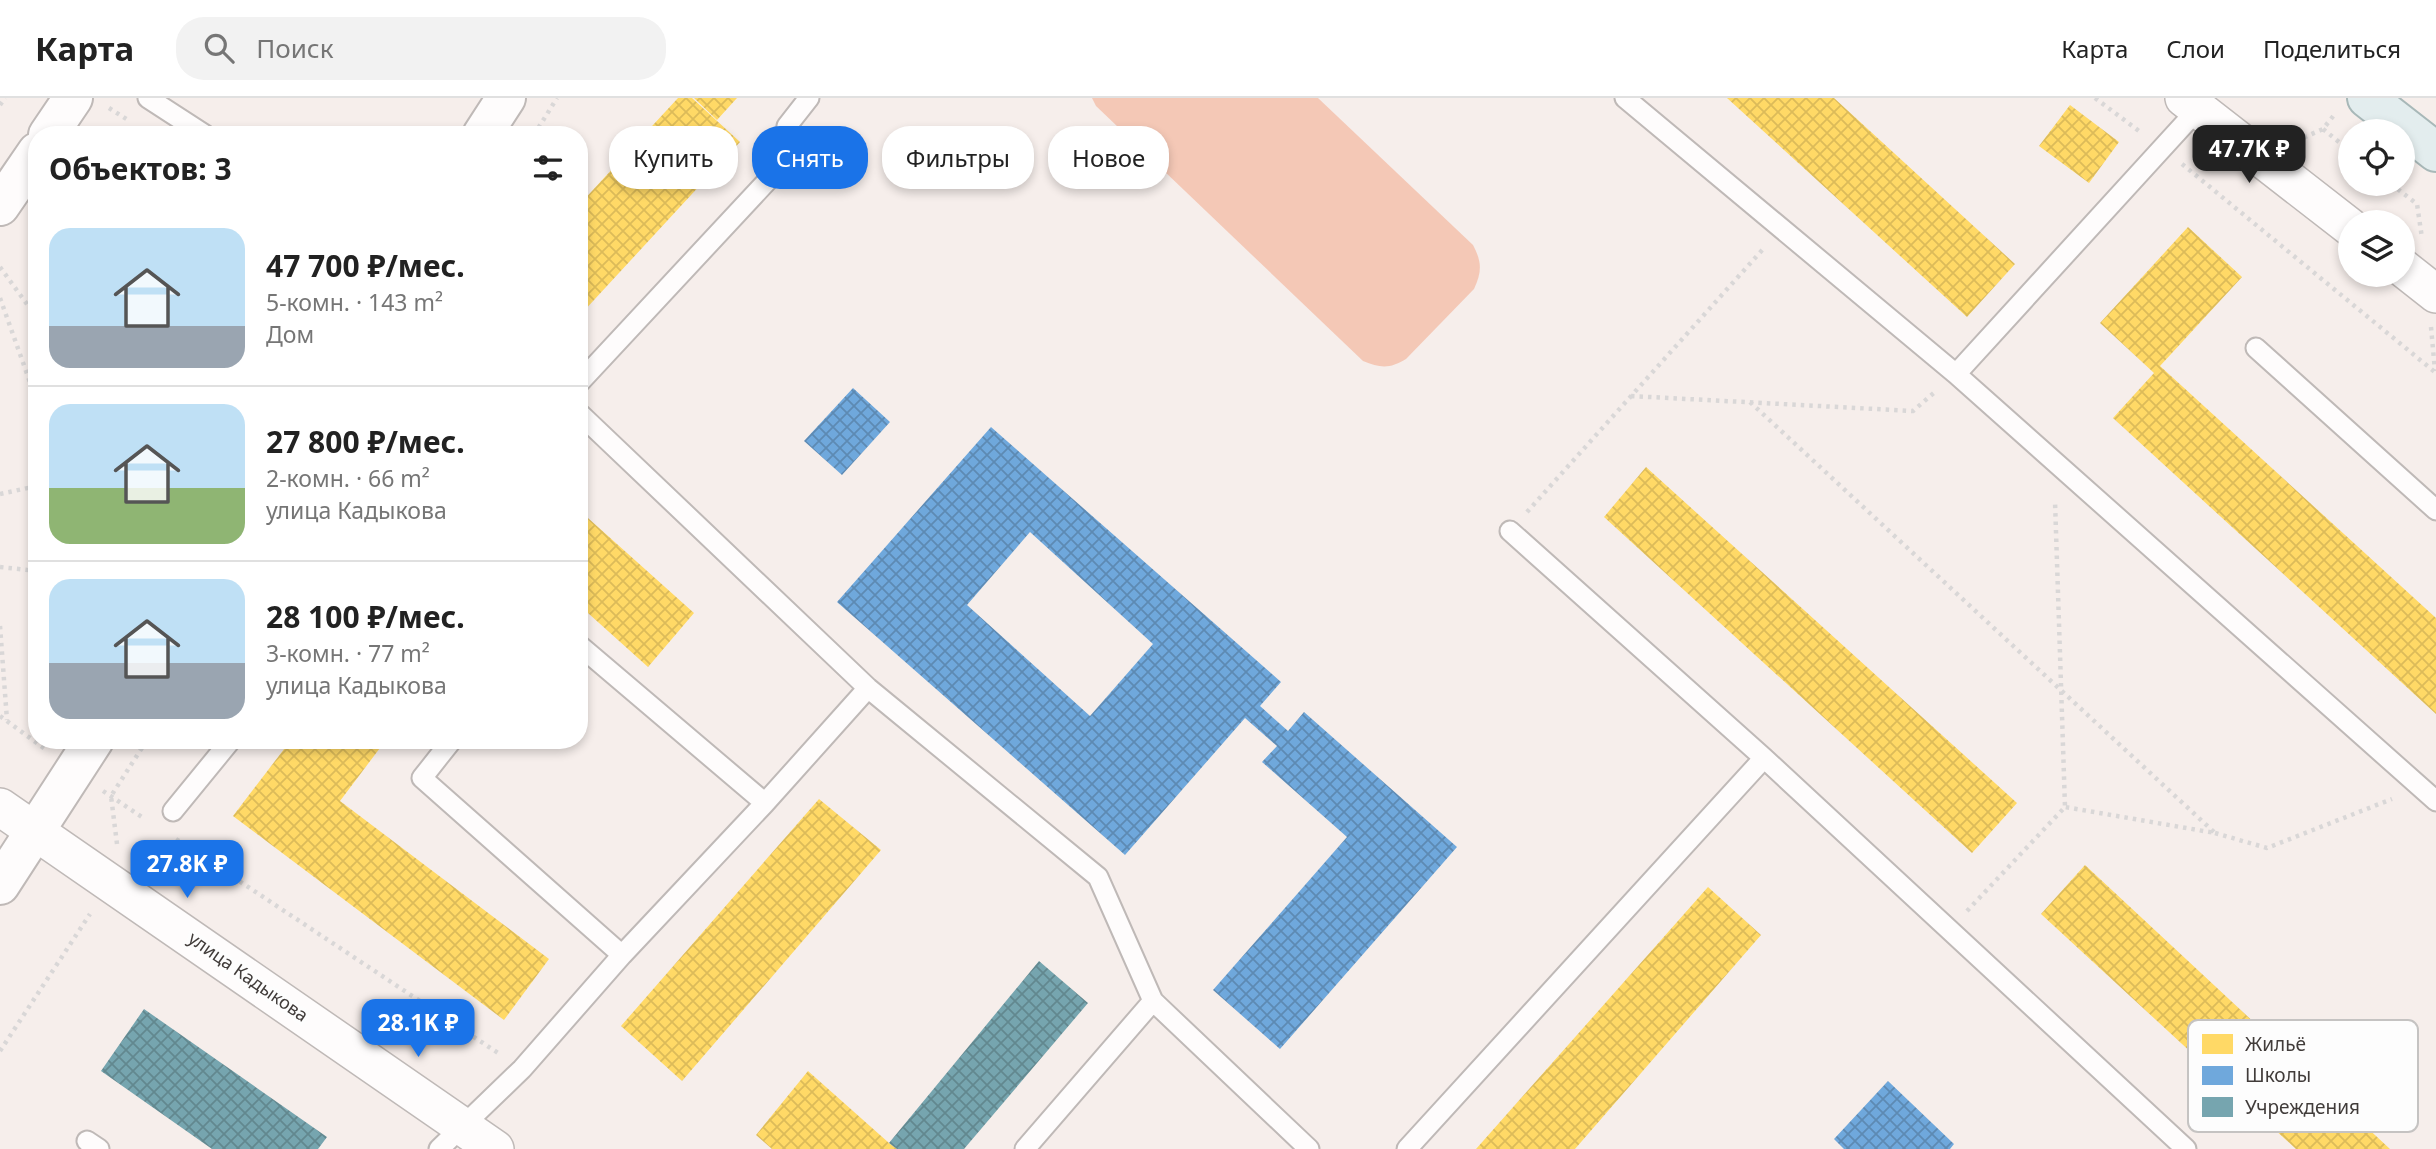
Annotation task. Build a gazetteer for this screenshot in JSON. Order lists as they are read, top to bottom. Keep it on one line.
{"streets":{"street":["улица Кадыкова"]},"legend":["Жильё","Школы","Учреждения"],"page":{"header":"Карта","search":"Поиск","nav":["Карта","Слои","Поделиться"],"price":["47.7K ₽","27.8K ₽","28.1K ₽"],"chip":["Купить","Снять","Фильтры","Новое"],"heading":"Объектов: 3","list":[{"name":"47 700 ₽/мес.","note":"5-комн. · 143 m² · Дом"},{"name":"27 800 ₽/мес.","note":"2-комн. · 66 m² · улица Кадыкова"},{"name":"28 100 ₽/мес.","note":"3-комн. · 77 m² · улица Кадыкова"}]}}
